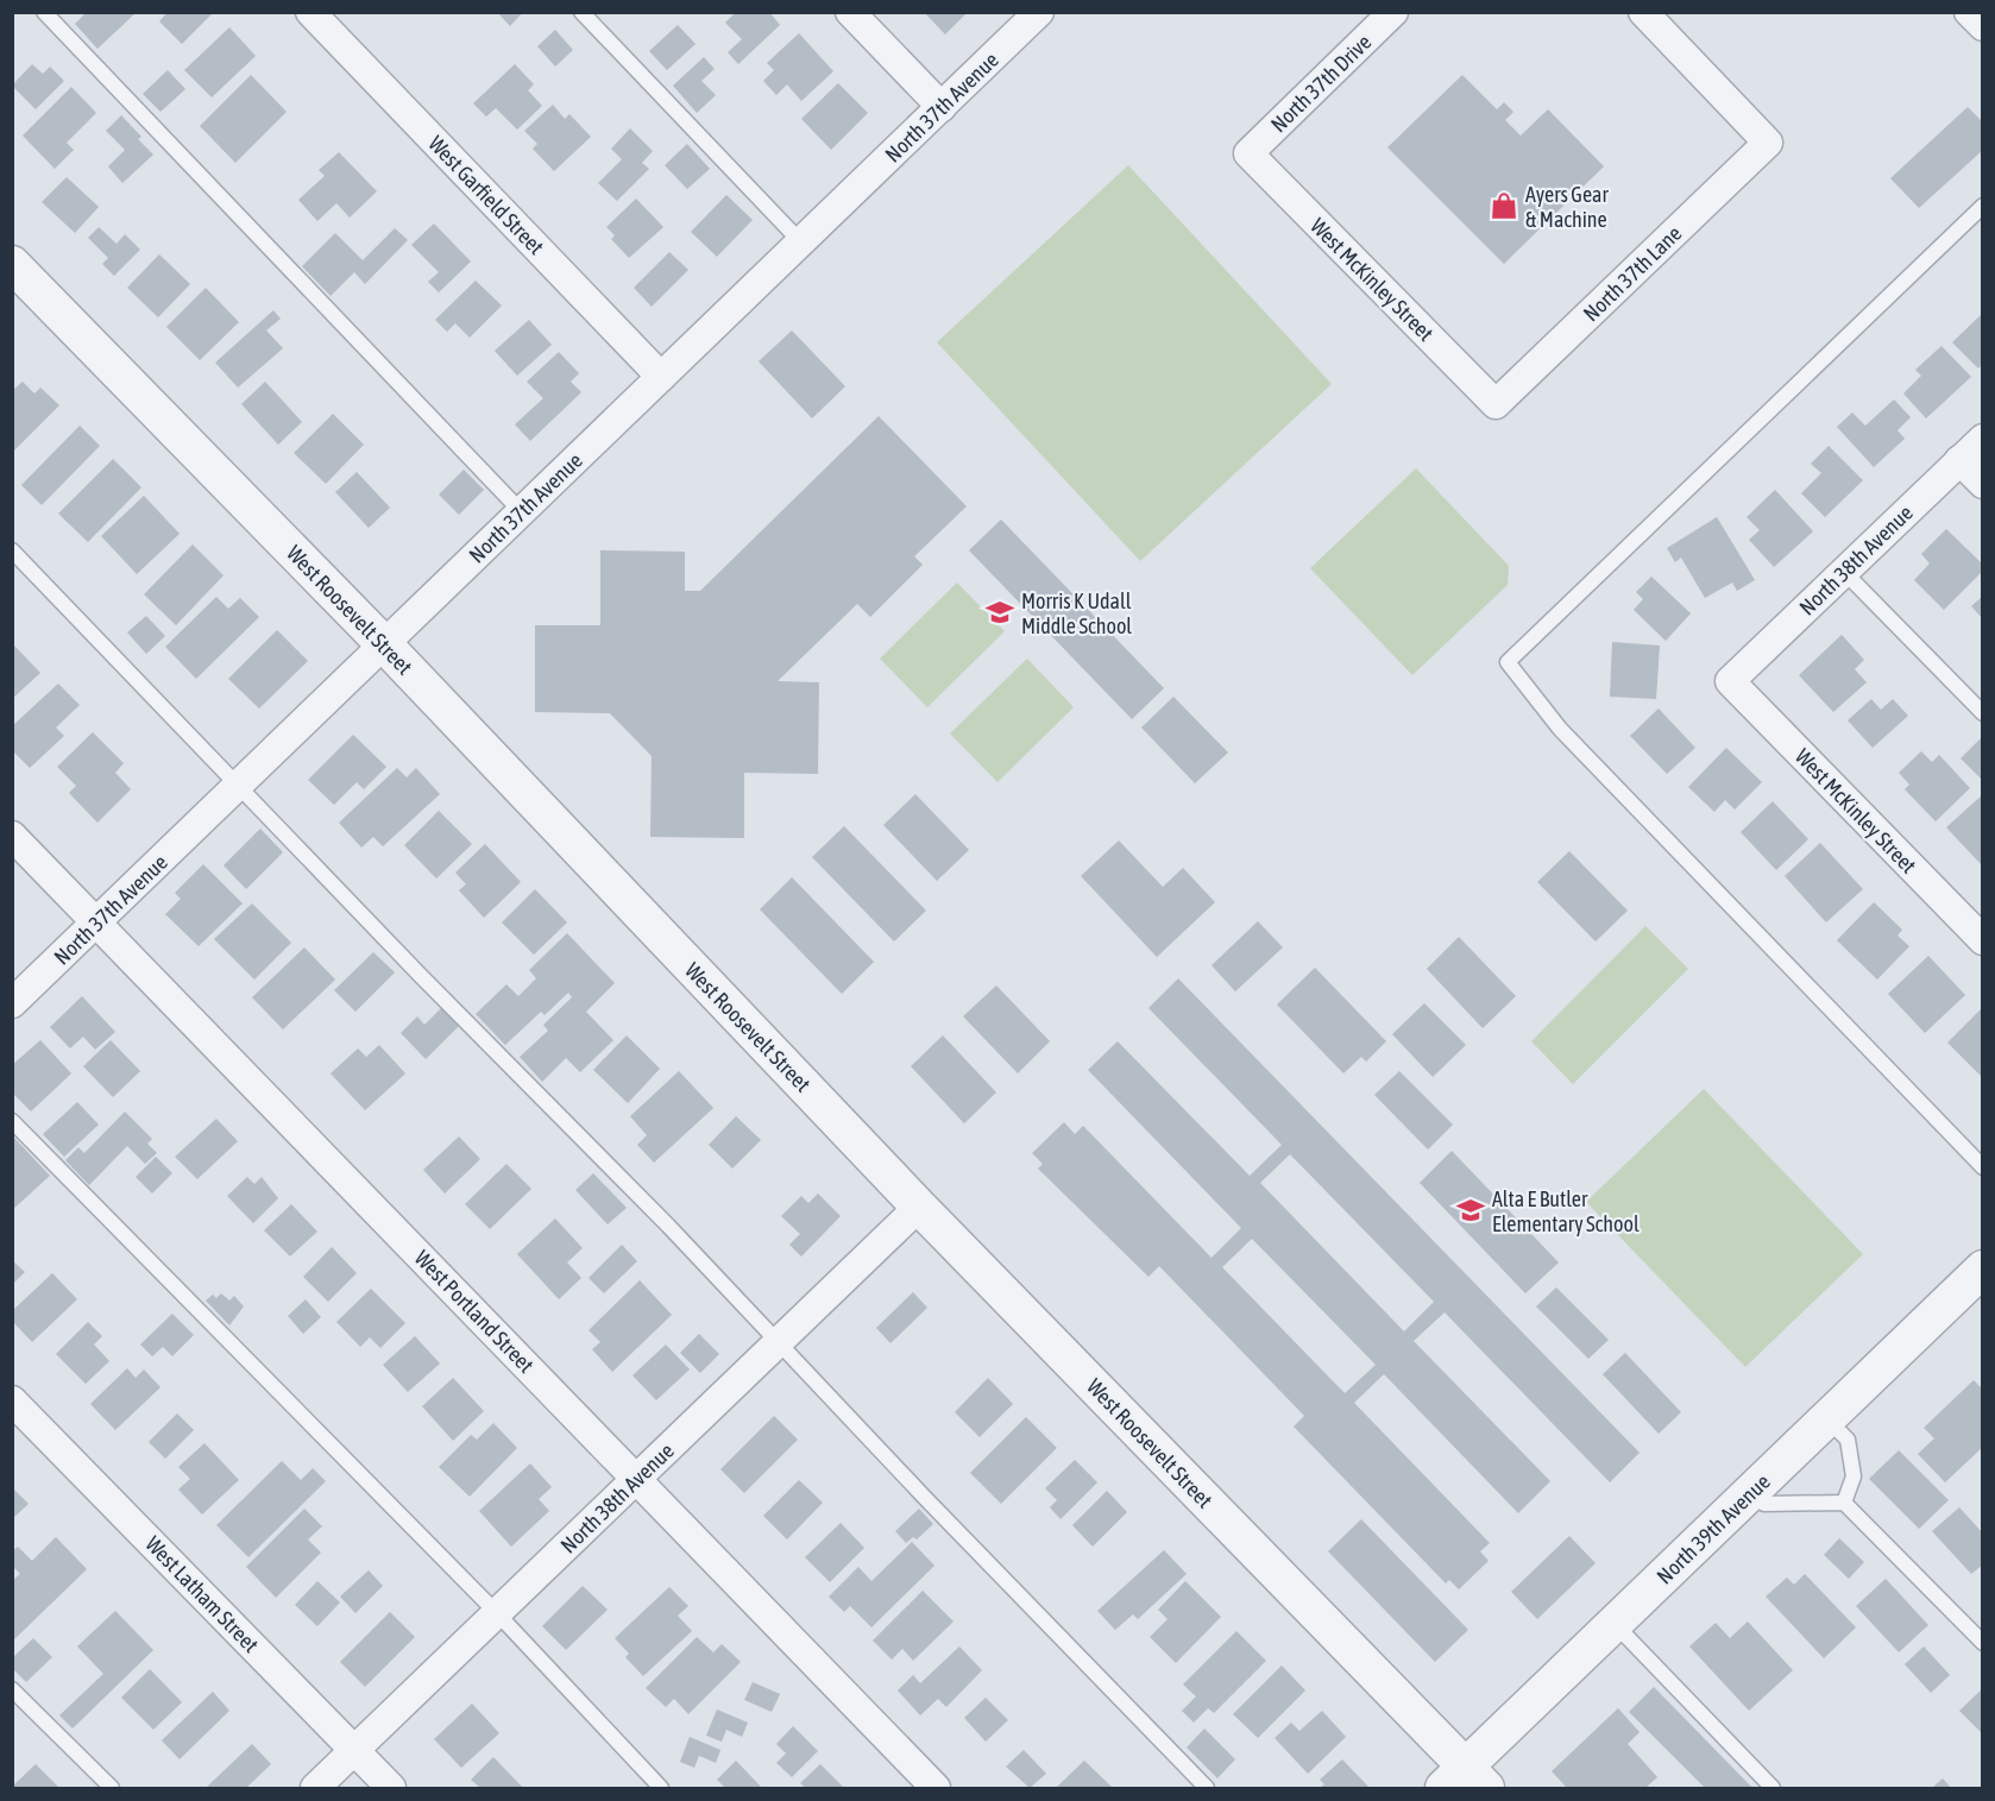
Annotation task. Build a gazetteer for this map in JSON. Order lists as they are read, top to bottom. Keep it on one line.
{"streets":{"street":["North 37th Drive","North 37th Avenue","West Garfield Street","North 37th Lane","West McKinley Street","North 38th Avenue","West Roosevelt Street","West Portland Street","North 39th Avenue","West Latham Street"]},"crossings":[["North 37th Drive","West McKinley Street"],["North 37th Avenue","West Garfield Street"],["North 37th Avenue","West Roosevelt Street"],["North 37th Avenue","West Portland Street"],["North 37th Lane","West McKinley Street"],["West McKinley Street","North 38th Avenue"],["North 38th Avenue","West Roosevelt Street"],["North 38th Avenue","West Portland Street"],["North 38th Avenue","West Latham Street"],["West Roosevelt Street","North 39th Avenue"]],"places":{"shop":["Ayers Gear & Machine"],"school or university":["Morris K Udall Middle School","Alta E Butler Elementary School"]}}
